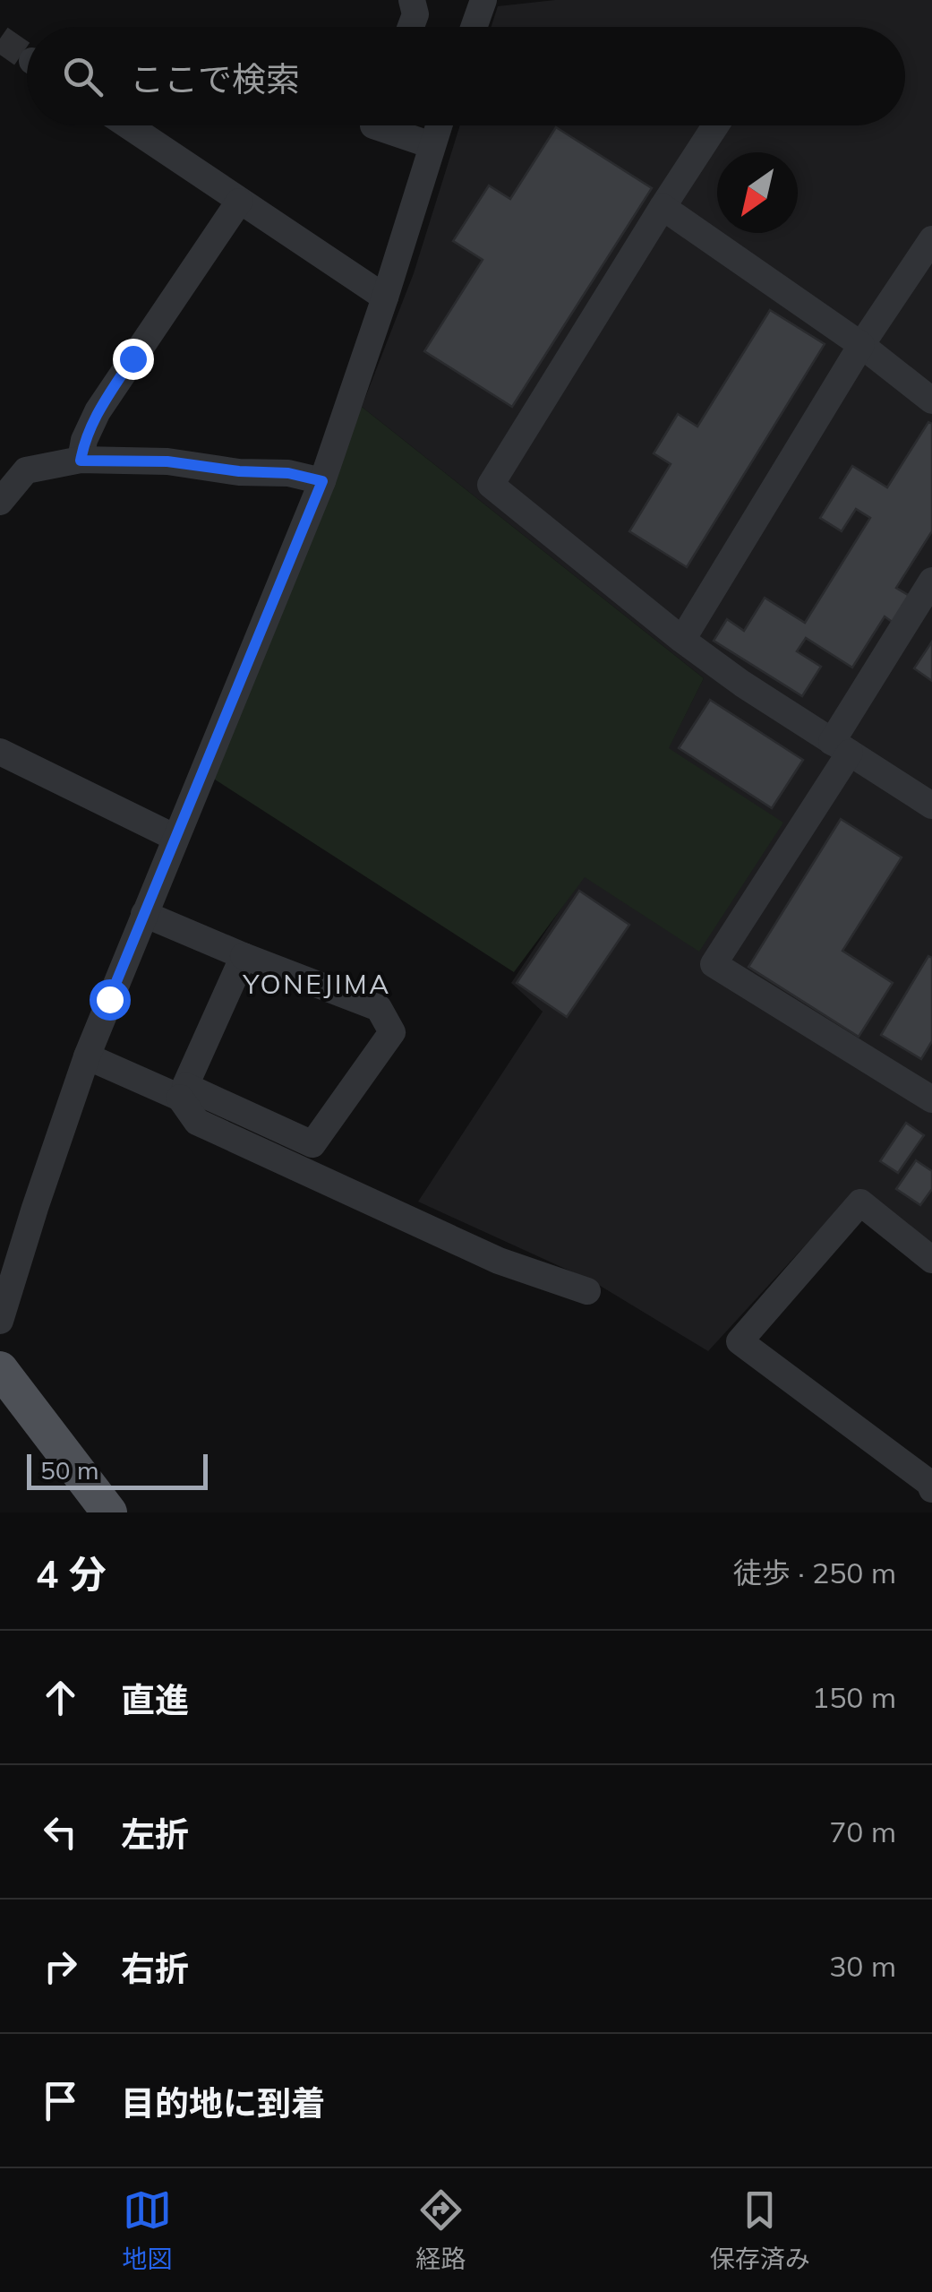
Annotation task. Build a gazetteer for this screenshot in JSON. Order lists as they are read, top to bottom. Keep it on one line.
{"districts":["YONEJIMA"],"scale_bar":"50 m","north":"bottom left","page":{"search":"ここで検索","scale":"50 m","heading":["4 分","徒歩 · 250 m"],"list":[["直進","150 m"],["左折","70 m"],["右折","30 m"],"目的地に到着"],"nav":["地図","経路","保存済み"]}}
